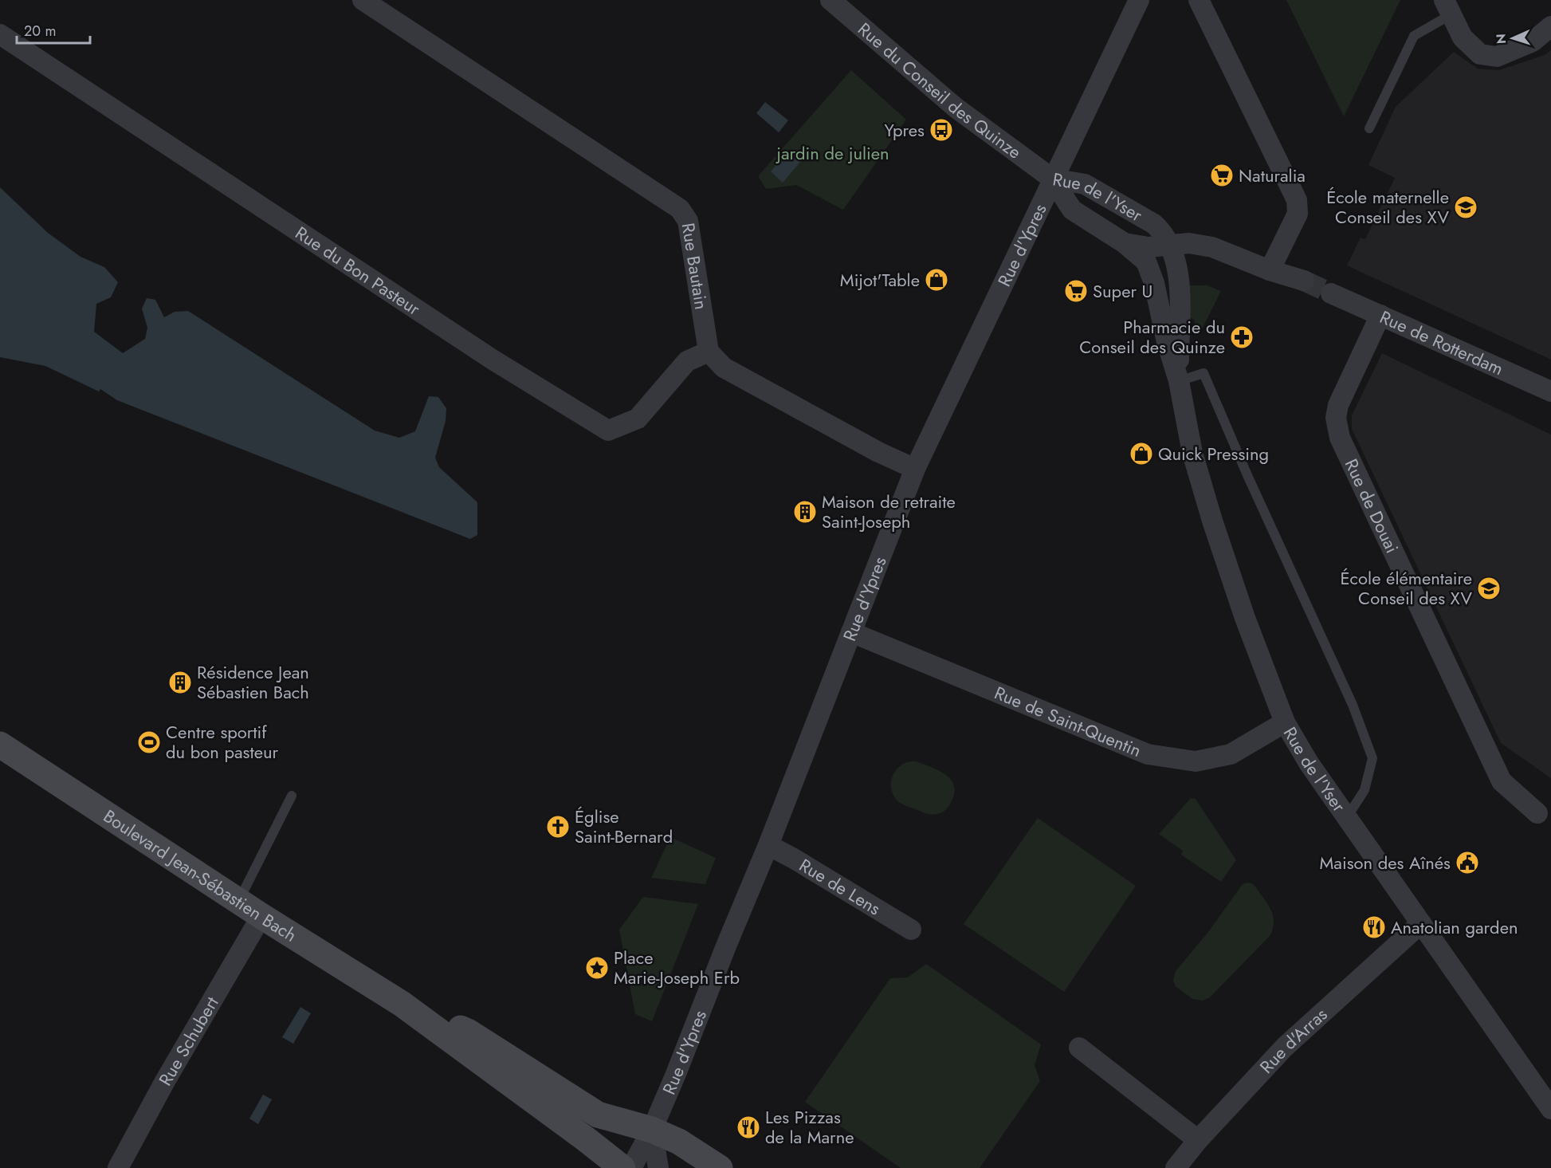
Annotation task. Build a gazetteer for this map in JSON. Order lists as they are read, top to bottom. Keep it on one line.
{"streets":{"street":["Rue du Conseil des Quinze","Rue de l'Yser","Rue d'Ypres","Rue Bautain","Rue du Bon Pasteur","Rue de Rotterdam","Rue de Douai","Rue de Saint-Quentin","Boulevard Jean-Sébastien Bach","Rue de Lens","Rue Schubert","Rue d'Arras"]},"crossings":[["Rue du Conseil des Quinze","Rue de l'Yser"],["Rue du Conseil des Quinze","Rue d'Ypres"],["Rue de l'Yser","Rue d'Ypres"],["Rue de l'Yser","Rue de Saint-Quentin"],["Rue de l'Yser","Rue d'Arras"],["Rue d'Ypres","Rue de Saint-Quentin"],["Rue d'Ypres","Boulevard Jean-Sébastien Bach"],["Rue d'Ypres","Rue de Lens"],["Rue Bautain","Rue du Bon Pasteur"],["Rue de Rotterdam","Rue de Douai"],["Boulevard Jean-Sébastien Bach","Rue Schubert"]],"parks":["jardin de julien"],"places":{"bus stop":["Ypres"],"supermarket":["Naturalia","Super U"],"school or university":["École maternelle Conseil des XV","École élémentaire Conseil des XV"],"shop":["Mijot'Table","Quick Pressing"],"pharmacy":["Pharmacie du Conseil des Quinze"],"building":["Maison de retraite Saint-Joseph","Résidence Jean Sébastien Bach"],"sports":["Centre sportif du bon pasteur"],"church":["Église Saint-Bernard"],"public building":["Maison des Aînés"],"restaurant":["Anatolian garden","Les Pizzas de la Marne"],"place":["Place Marie-Joseph Erb"]},"scale_bar":"20 m","north":"left"}
